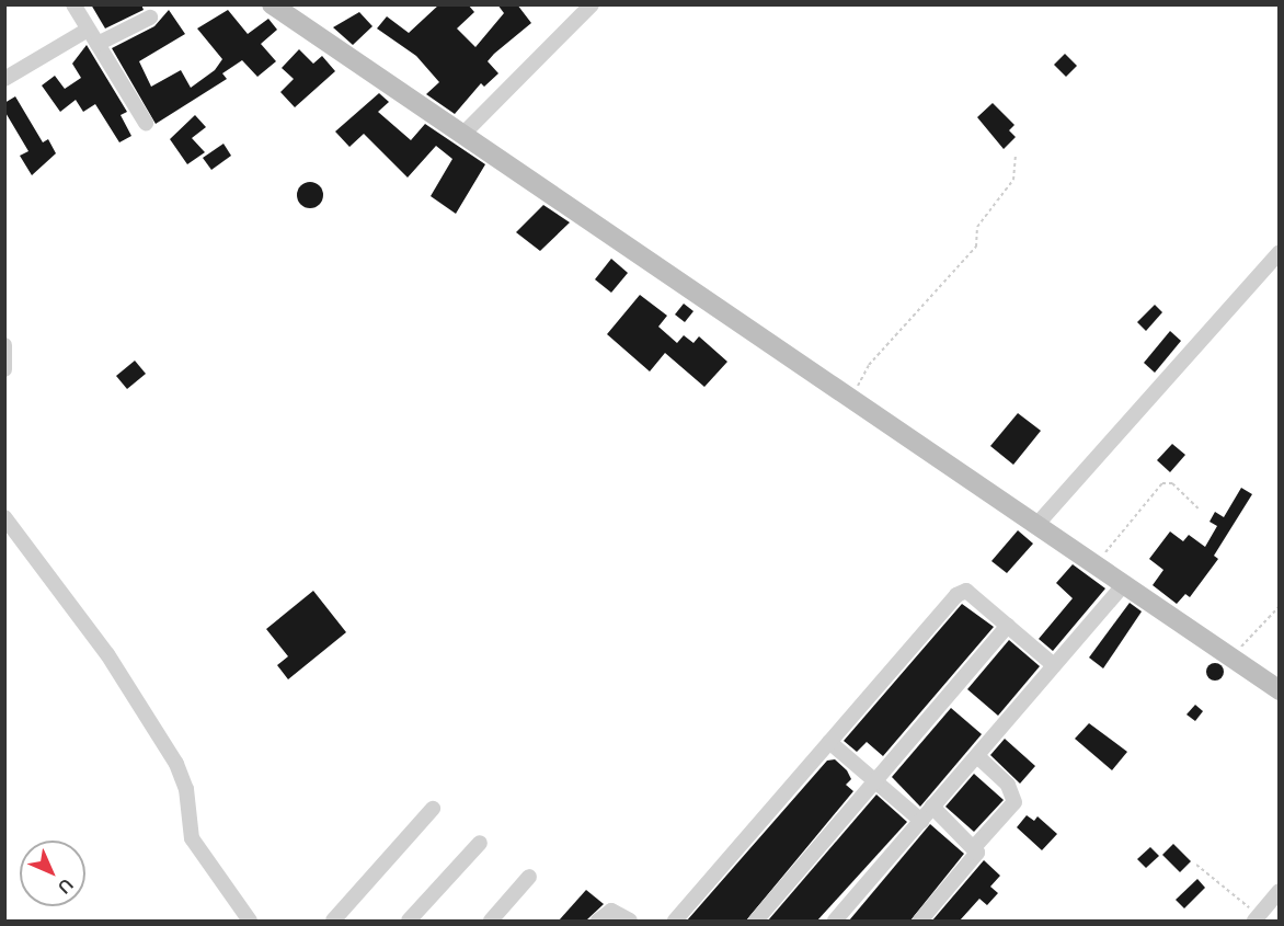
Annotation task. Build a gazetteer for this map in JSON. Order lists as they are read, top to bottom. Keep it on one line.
{"north":"bottom right"}
